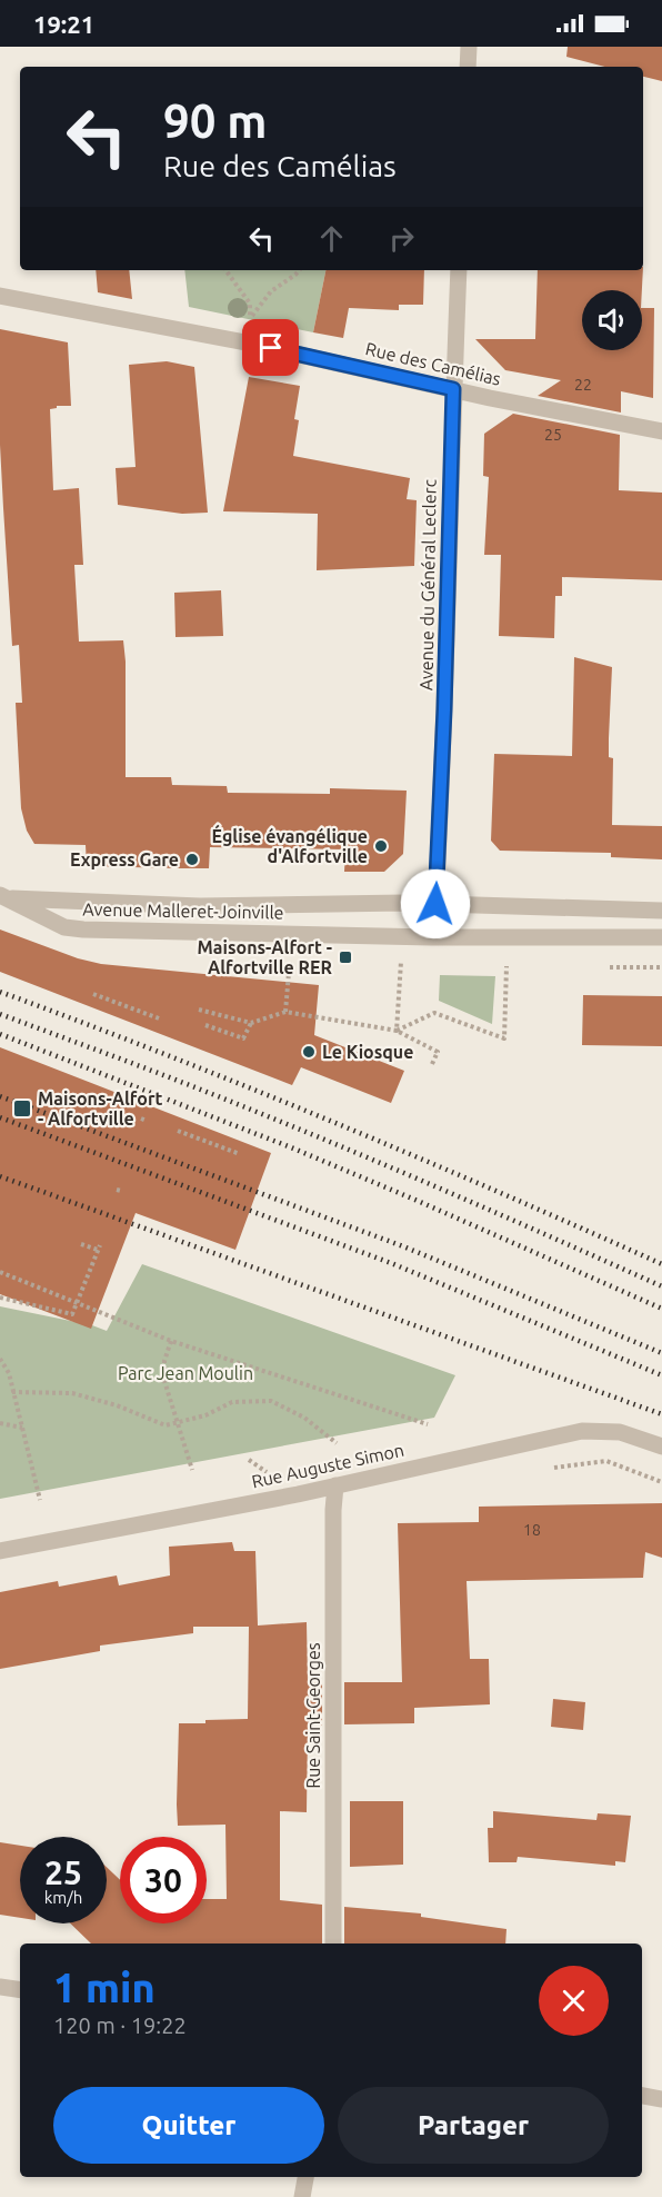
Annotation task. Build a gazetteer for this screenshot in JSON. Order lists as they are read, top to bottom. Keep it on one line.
{"streets":{"street":["Rue des Camélias","Avenue du Général Leclerc","Avenue Malleret-Joinville","Rue Auguste Simon","Rue Saint-Georges"]},"crossings":[["Rue des Camélias","Avenue du Général Leclerc"],["Avenue du Général Leclerc","Avenue Malleret-Joinville"],["Rue Auguste Simon","Rue Saint-Georges"]],"parks":["Parc Jean Moulin"],"places":{"other":["Église évangélique d'Alfortville","Express Gare","Le Kiosque"],"transit":["Maisons-Alfort - Alfortville RER","Maisons-Alfort - Alfortville"]},"house_numbers":["22","25","18"],"page":{"status":"19:21","turn":["90 m","Rue des Camélias"],"speed":"25 km/h","limit":"30","heading":["1 min","120 m · 19:22"],"buttons":["Quitter","Partager"]}}
